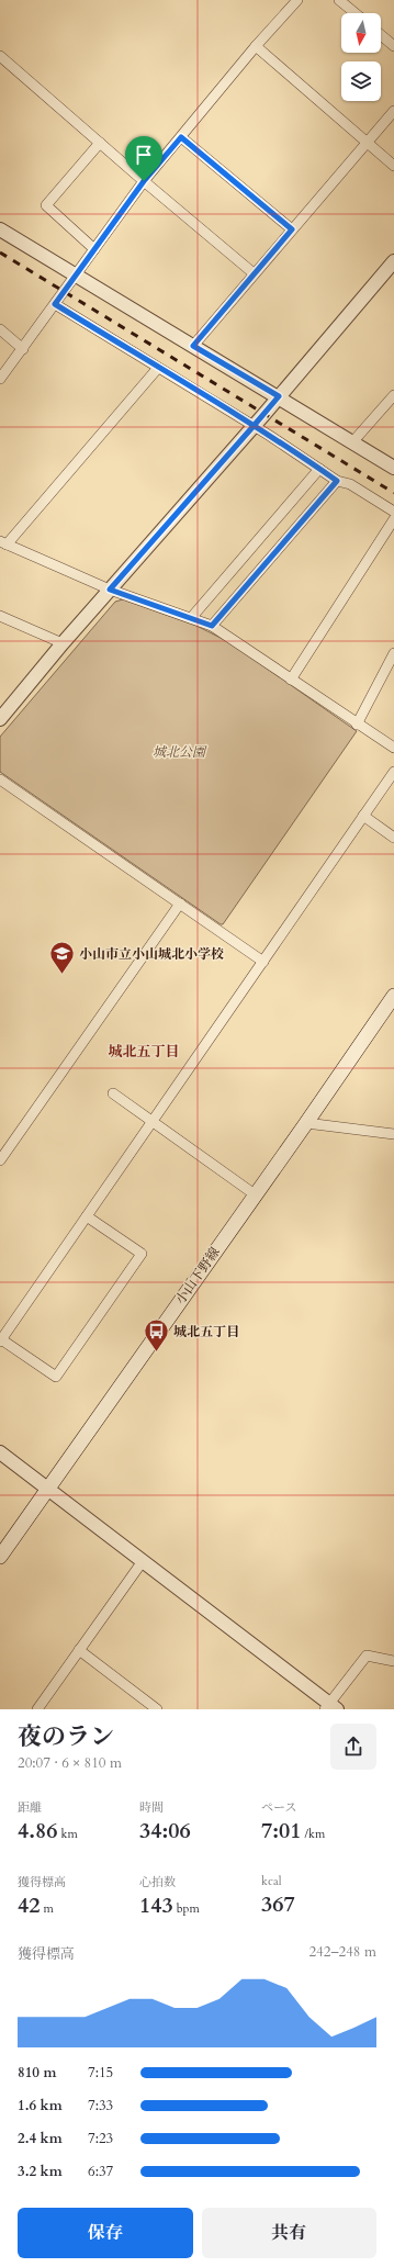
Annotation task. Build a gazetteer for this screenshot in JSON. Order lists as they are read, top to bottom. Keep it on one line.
{"streets":{"main road":["小山下野線"]},"districts":["城北五丁目"],"parks":["城北公園"],"places":{"school or university":["小山市立小山城北小学校"],"bus stop":["城北五丁目"]},"north":"bottom","page":{"heading":["夜のラン","20:07 · 6 × 810 m"],"stats":[["距離","4.86 km"],["時間","34:06"],["ペース","7:01 /km"],["獲得標高","42 m"],["心拍数","143 bpm"],["kcal","367"]],"chart":["獲得標高","242–248 m"],"list":[{"name":"810 m","note":"7:15"},{"name":"1.6 km","note":"7:33"},{"name":"2.4 km","note":"7:23"},{"name":"3.2 km","note":"6:37"}],"buttons":["保存","共有"]}}
